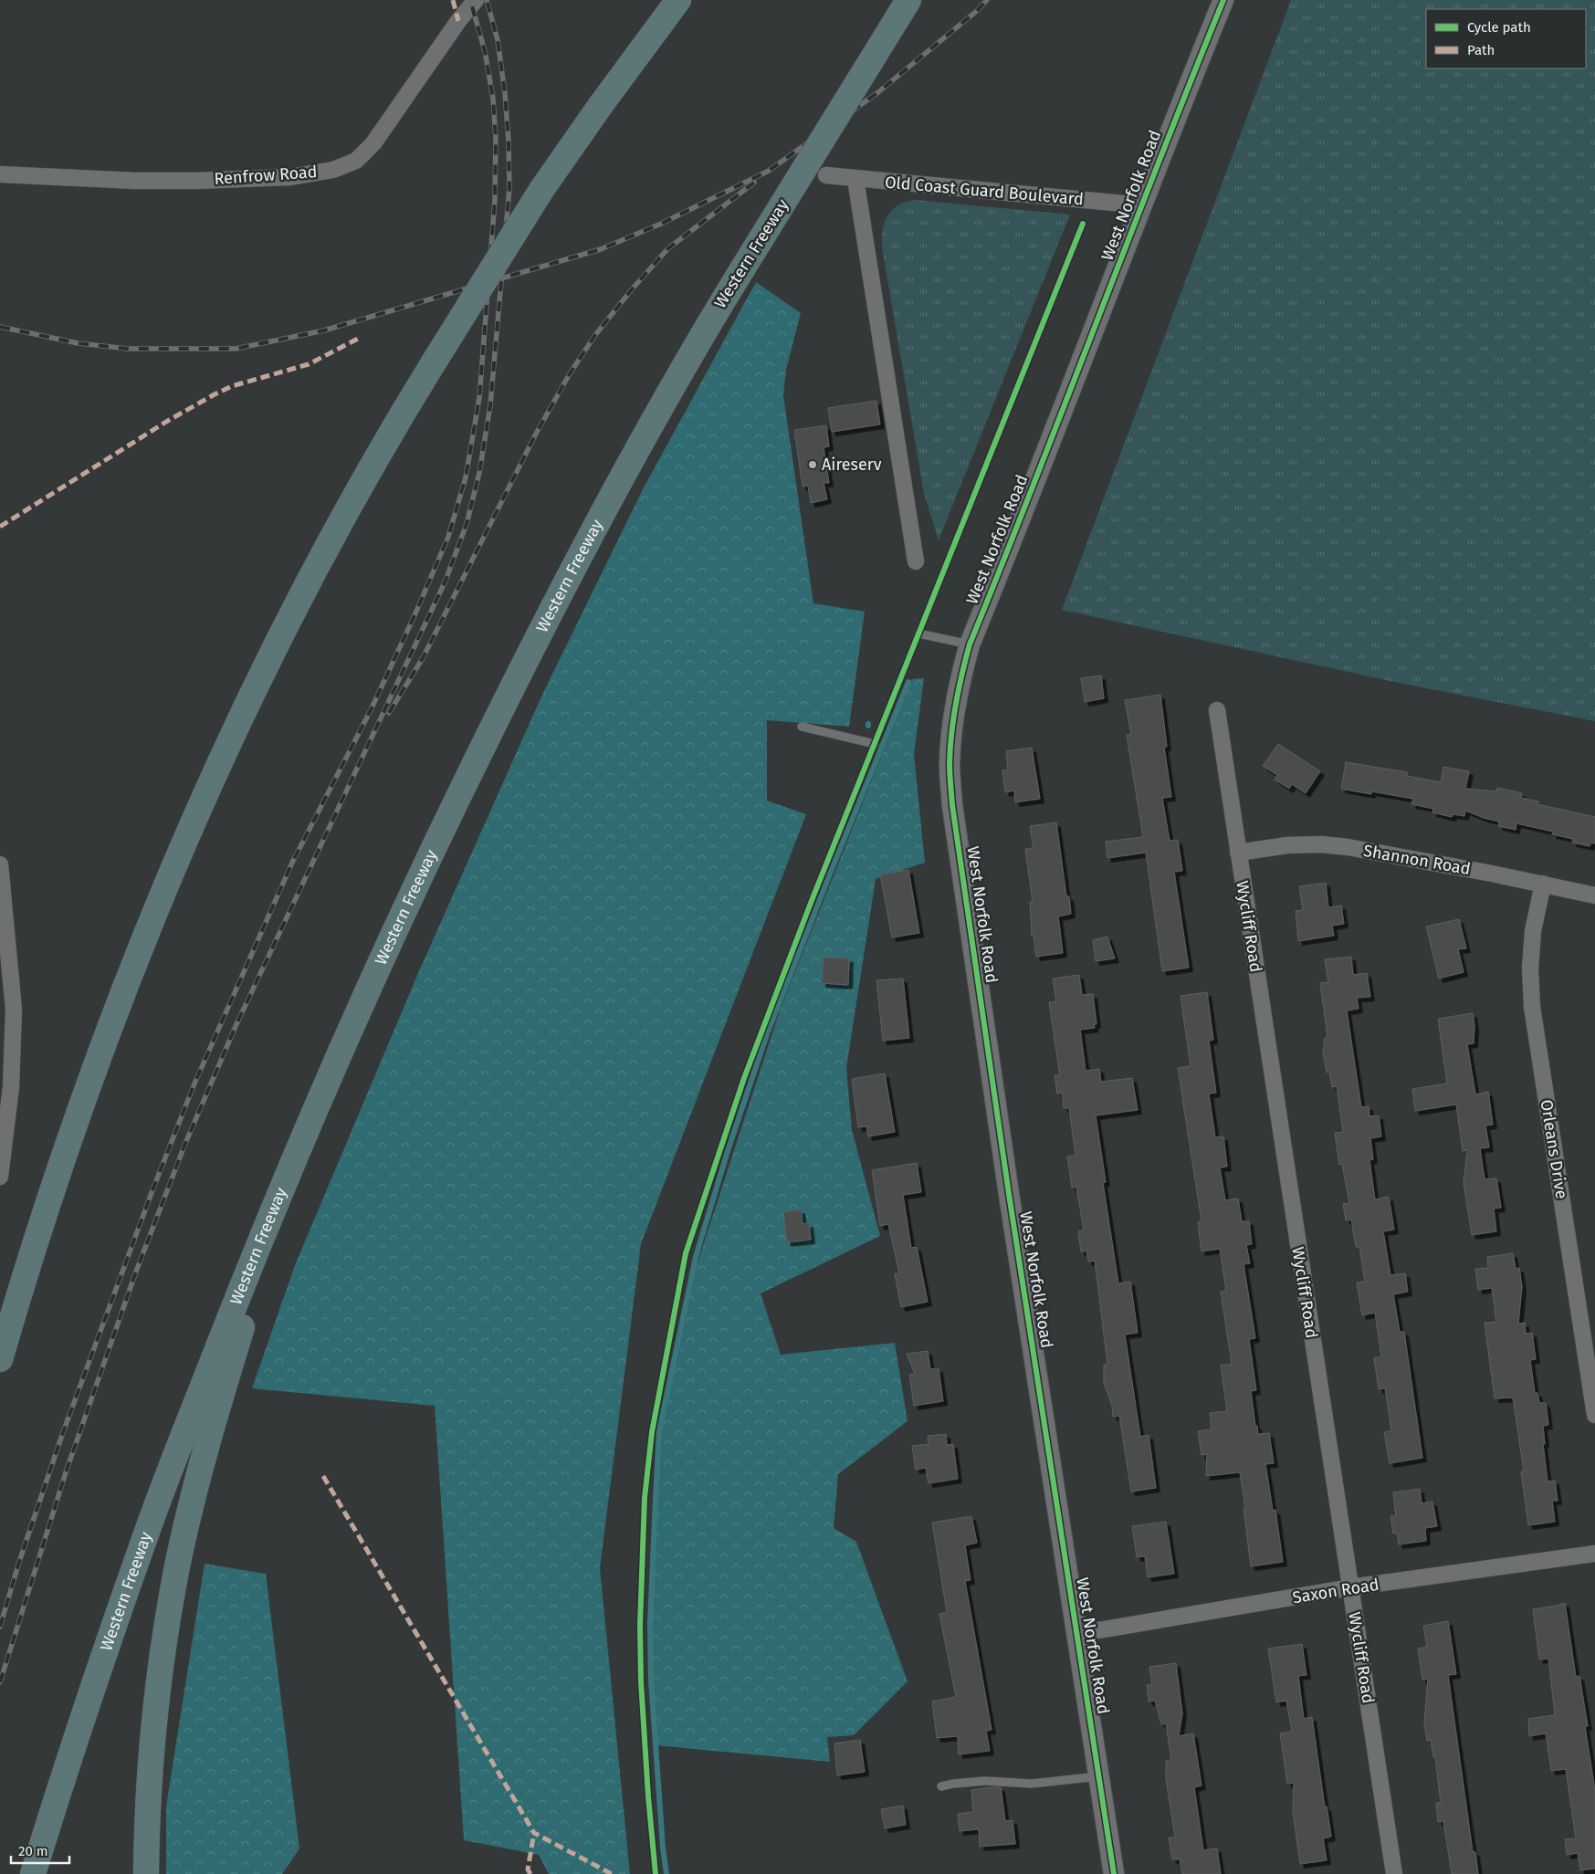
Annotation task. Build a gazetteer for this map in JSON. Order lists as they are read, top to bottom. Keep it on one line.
{"streets":{"highway":["Western Freeway"],"street":["Renfrow Road","Old Coast Guard Boulevard","West Norfolk Road","Shannon Road","Wycliff Road","Orleans Drive","Saxon Road"]},"crossings":[["Old Coast Guard Boulevard","West Norfolk Road"],["West Norfolk Road","Saxon Road"],["Shannon Road","Wycliff Road"],["Shannon Road","Orleans Drive"],["Wycliff Road","Saxon Road"]],"places":["Aireserv"],"legend":["Cycle path","Path"],"scale_bar":"20 m"}
